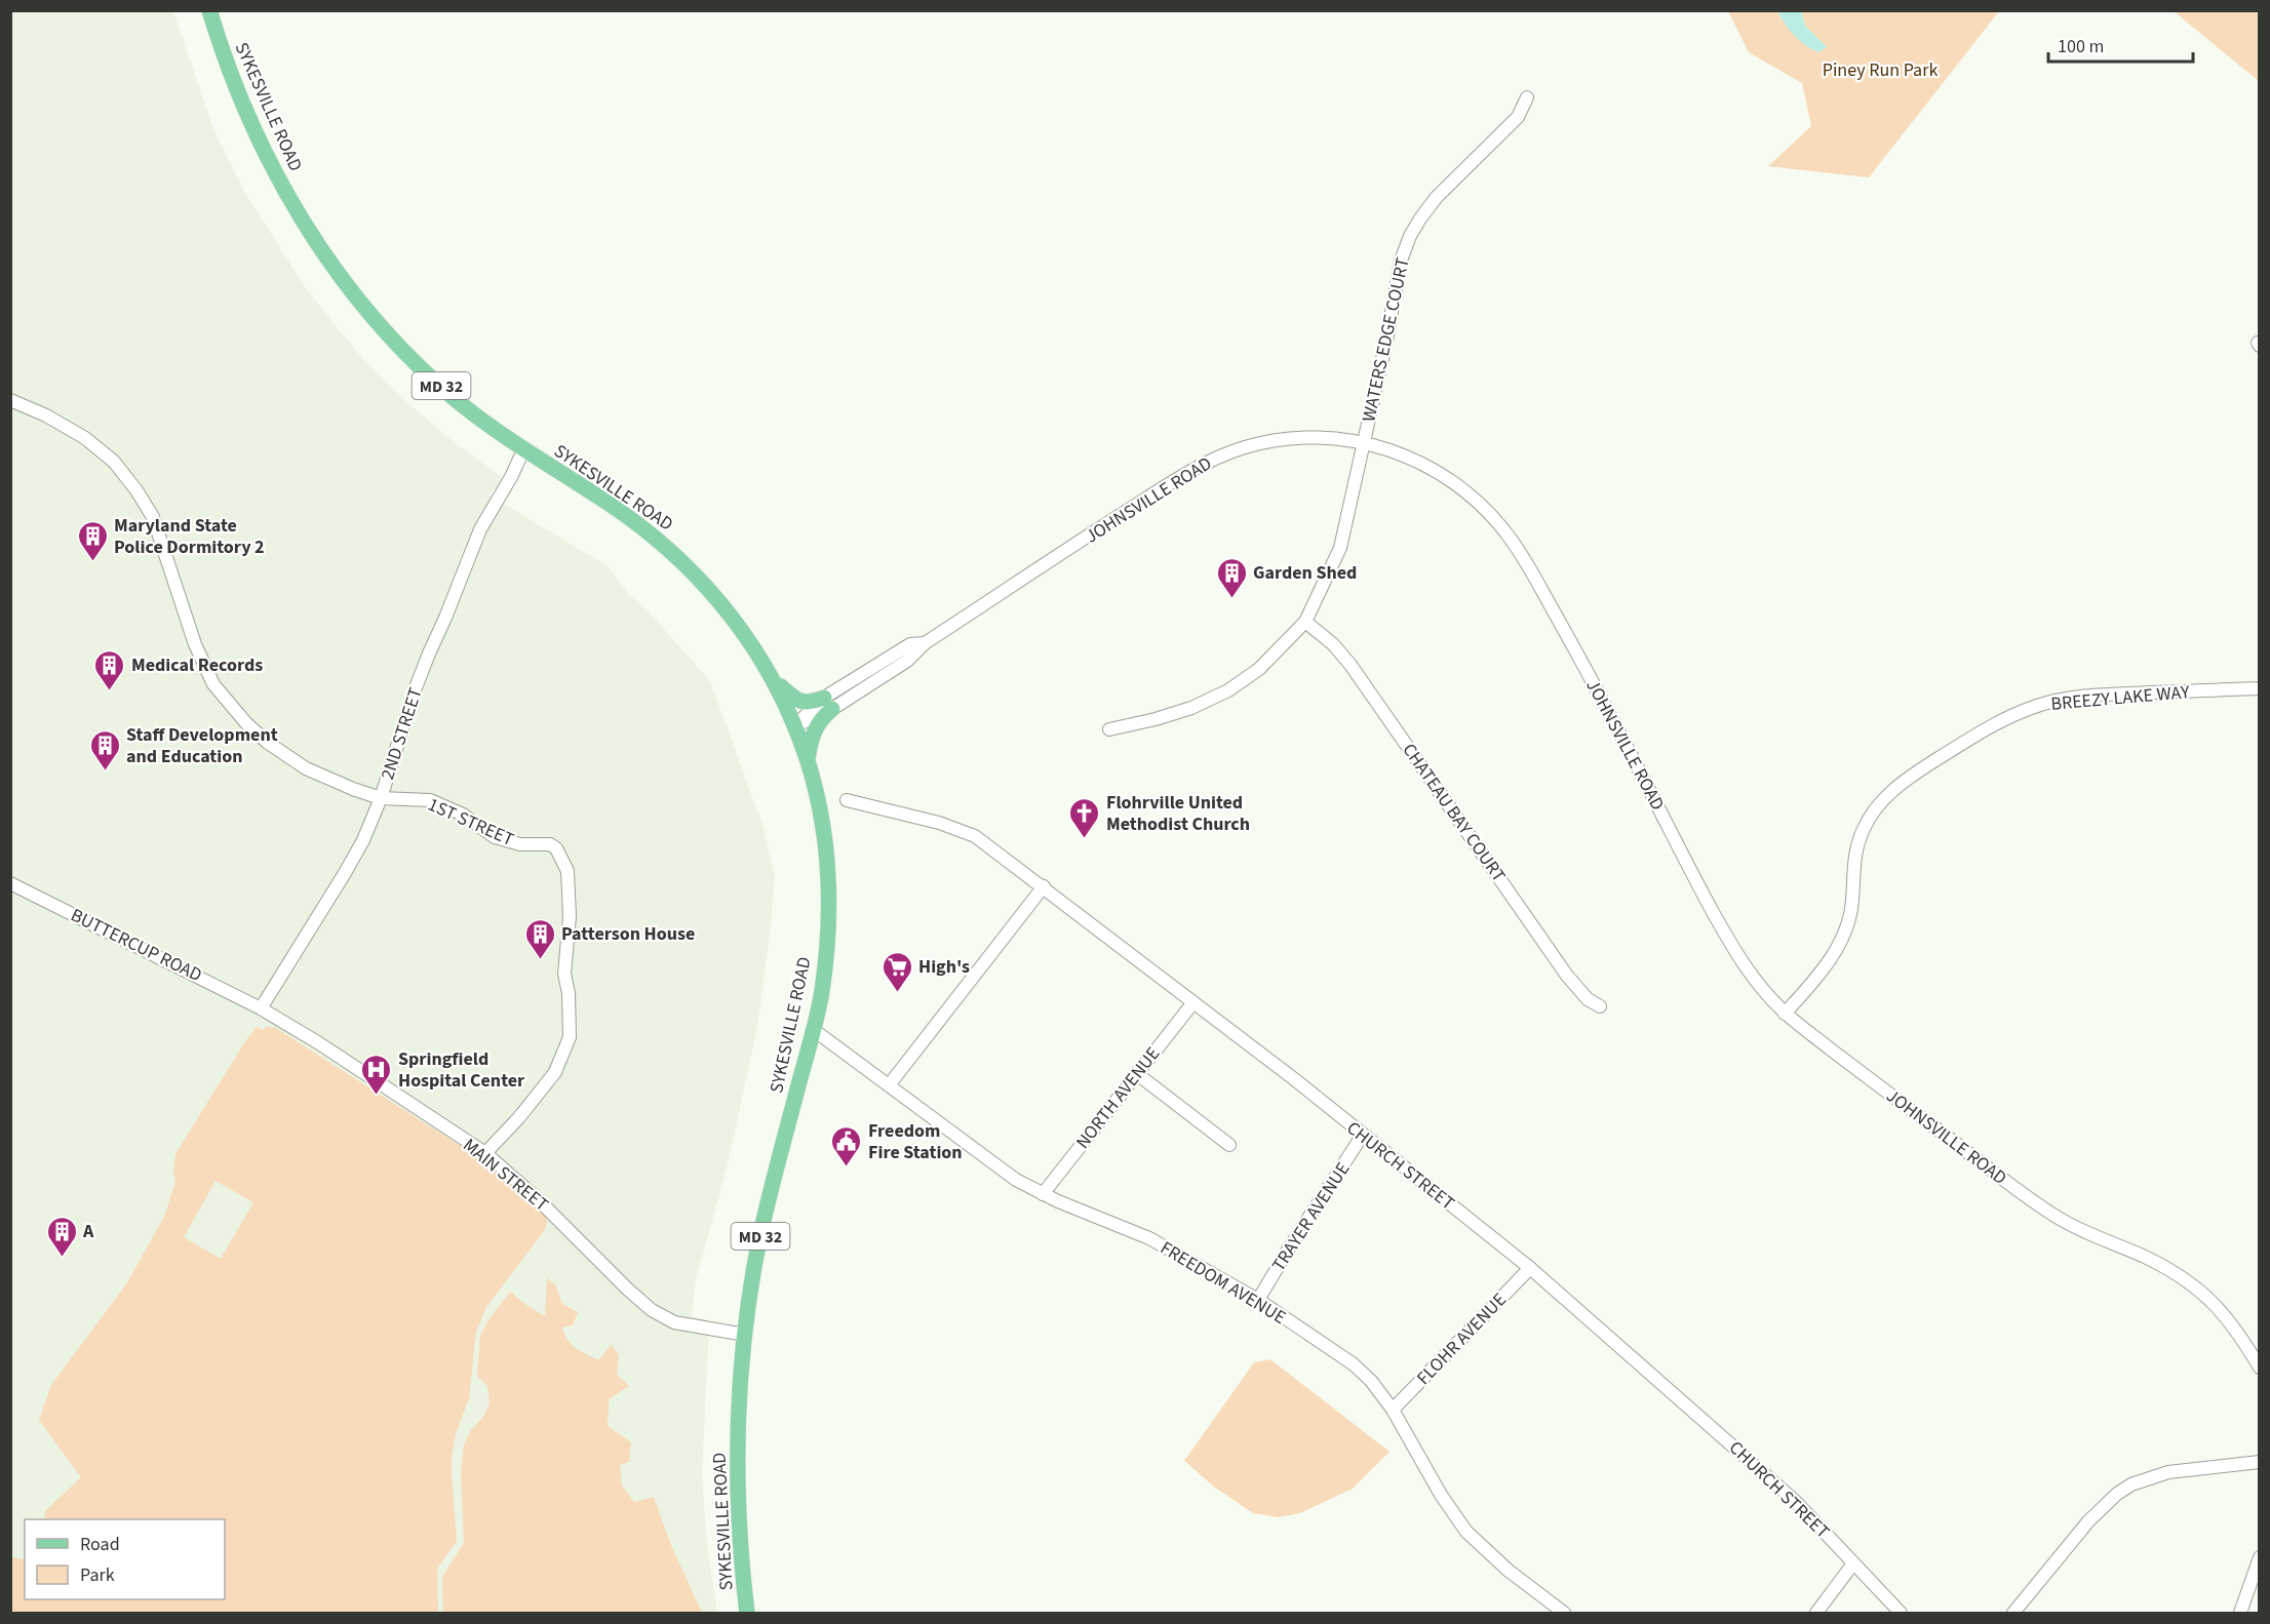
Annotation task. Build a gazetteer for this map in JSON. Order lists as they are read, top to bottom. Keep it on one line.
{"streets":{"main road":["SYKESVILLE ROAD","MD 32"],"street":["WATERS EDGE COURT","JOHNSVILLE ROAD","BREEZY LAKE WAY","2ND STREET","CHATEAU BAY COURT","1ST STREET","BUTTERCUP ROAD","NORTH AVENUE","CHURCH STREET","MAIN STREET","TRAYER AVENUE","FREEDOM AVENUE","FLOHR AVENUE"]},"crossings":[["SYKESVILLE ROAD","JOHNSVILLE ROAD"],["SYKESVILLE ROAD","2ND STREET"],["SYKESVILLE ROAD","MAIN STREET"],["SYKESVILLE ROAD","FREEDOM AVENUE"],["WATERS EDGE COURT","JOHNSVILLE ROAD"],["WATERS EDGE COURT","CHATEAU BAY COURT"],["JOHNSVILLE ROAD","BREEZY LAKE WAY"],["2ND STREET","1ST STREET"],["2ND STREET","BUTTERCUP ROAD"],["2ND STREET","MAIN STREET"],["1ST STREET","MAIN STREET"],["BUTTERCUP ROAD","MAIN STREET"],["NORTH AVENUE","CHURCH STREET"],["NORTH AVENUE","FREEDOM AVENUE"],["CHURCH STREET","TRAYER AVENUE"],["CHURCH STREET","FLOHR AVENUE"],["TRAYER AVENUE","FREEDOM AVENUE"],["FREEDOM AVENUE","FLOHR AVENUE"]],"parks":["Piney Run Park"],"places":{"building":["Maryland State Police Dormitory 2","Garden Shed","Medical Records","Staff Development and Education","Patterson House","A"],"church":["Flohrville United Methodist Church"],"supermarket":["High's"],"hospital":["Springfield Hospital Center"],"public building":["Freedom Fire Station"]},"legend":["Road","Park"],"scale_bar":"100 m"}
